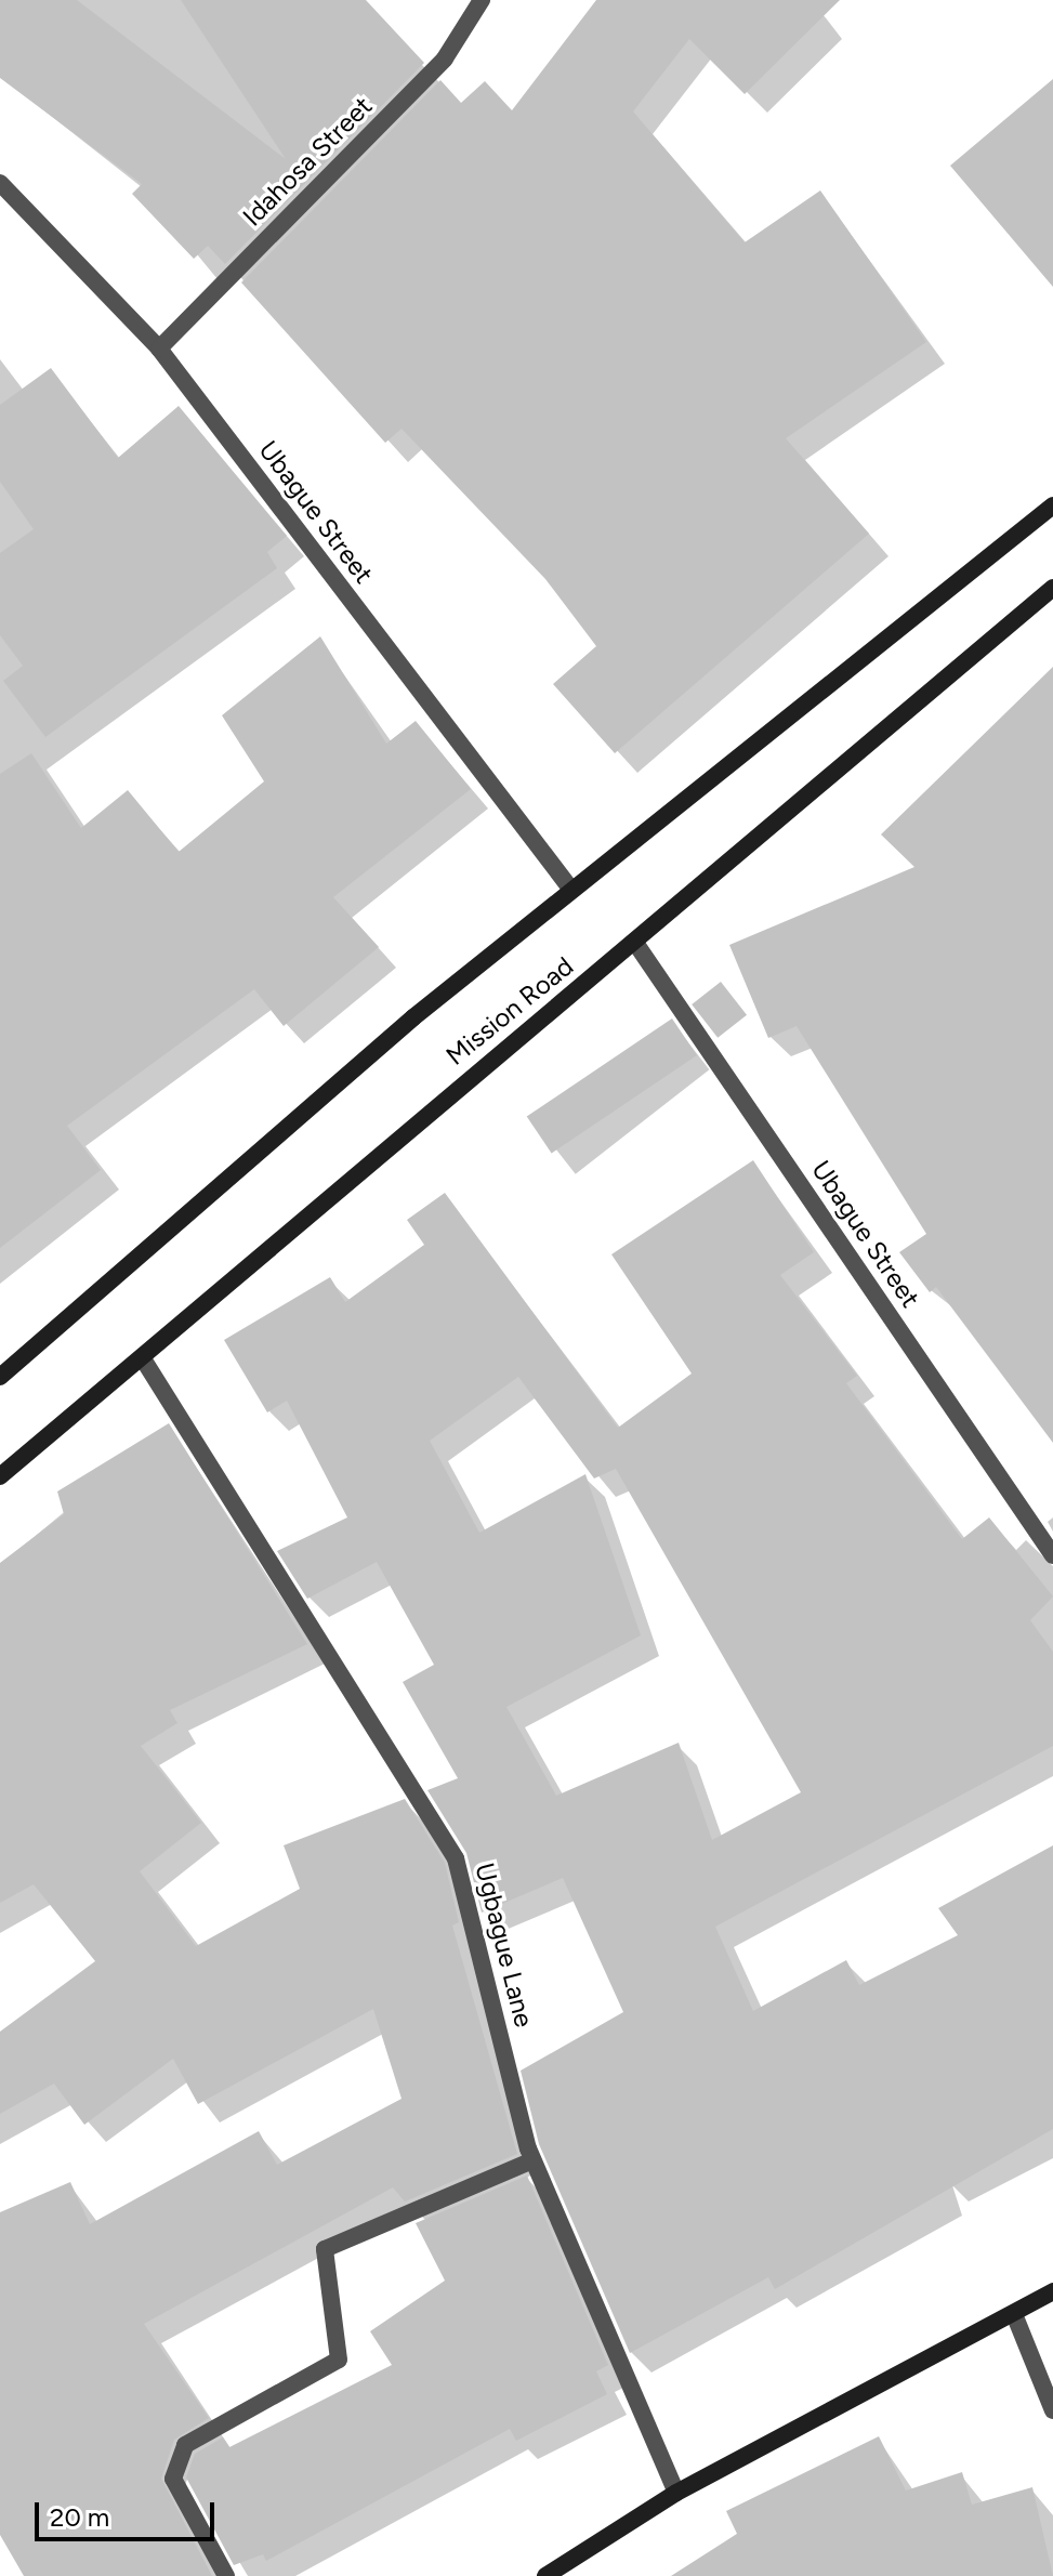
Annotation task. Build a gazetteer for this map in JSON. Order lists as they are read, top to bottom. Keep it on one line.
{"streets":{"street":["Idahosa Street","Ubague Street","Mission Road","Ugbague Lane"]},"crossings":[["Idahosa Street","Ubague Street"],["Ubague Street","Mission Road"],["Mission Road","Ugbague Lane"]],"scale_bar":"20 m"}
